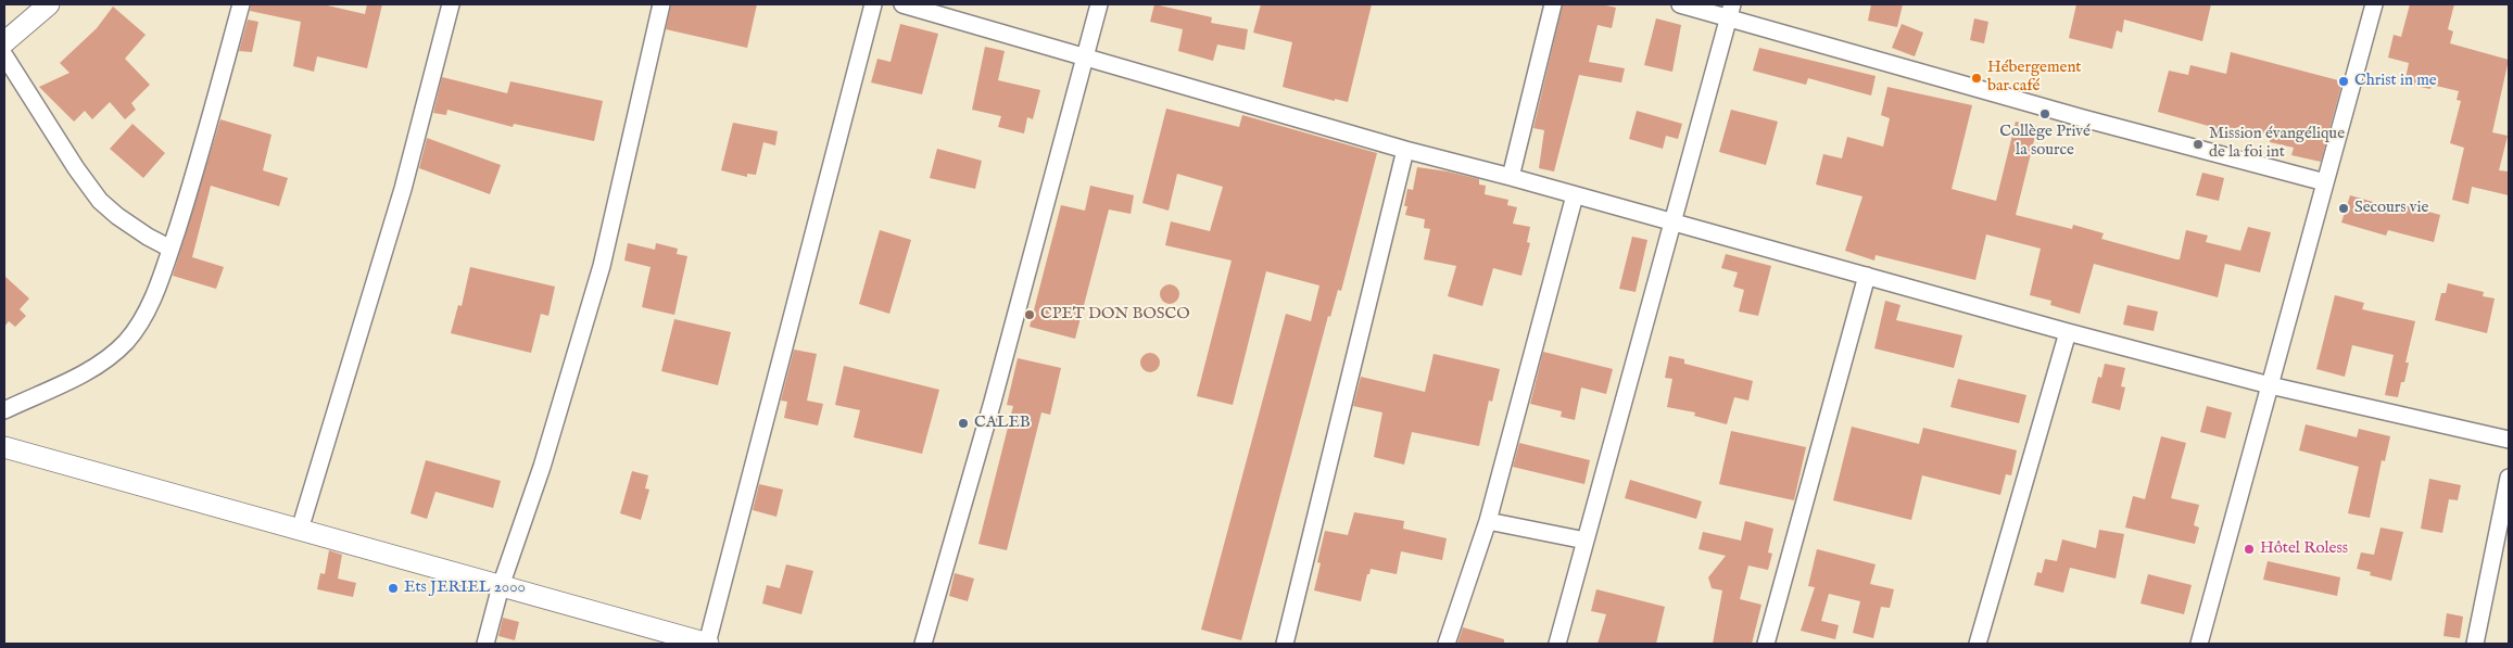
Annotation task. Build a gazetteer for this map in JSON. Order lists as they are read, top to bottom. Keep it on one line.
{"places":["Hébergement bar café","Christ in me","Collège Privé la source","Mission évangélique de la foi int","Secours vie","CPET DON BOSCO","CALEB","Hôtel Roless","Ets JERIEL 2000"]}
